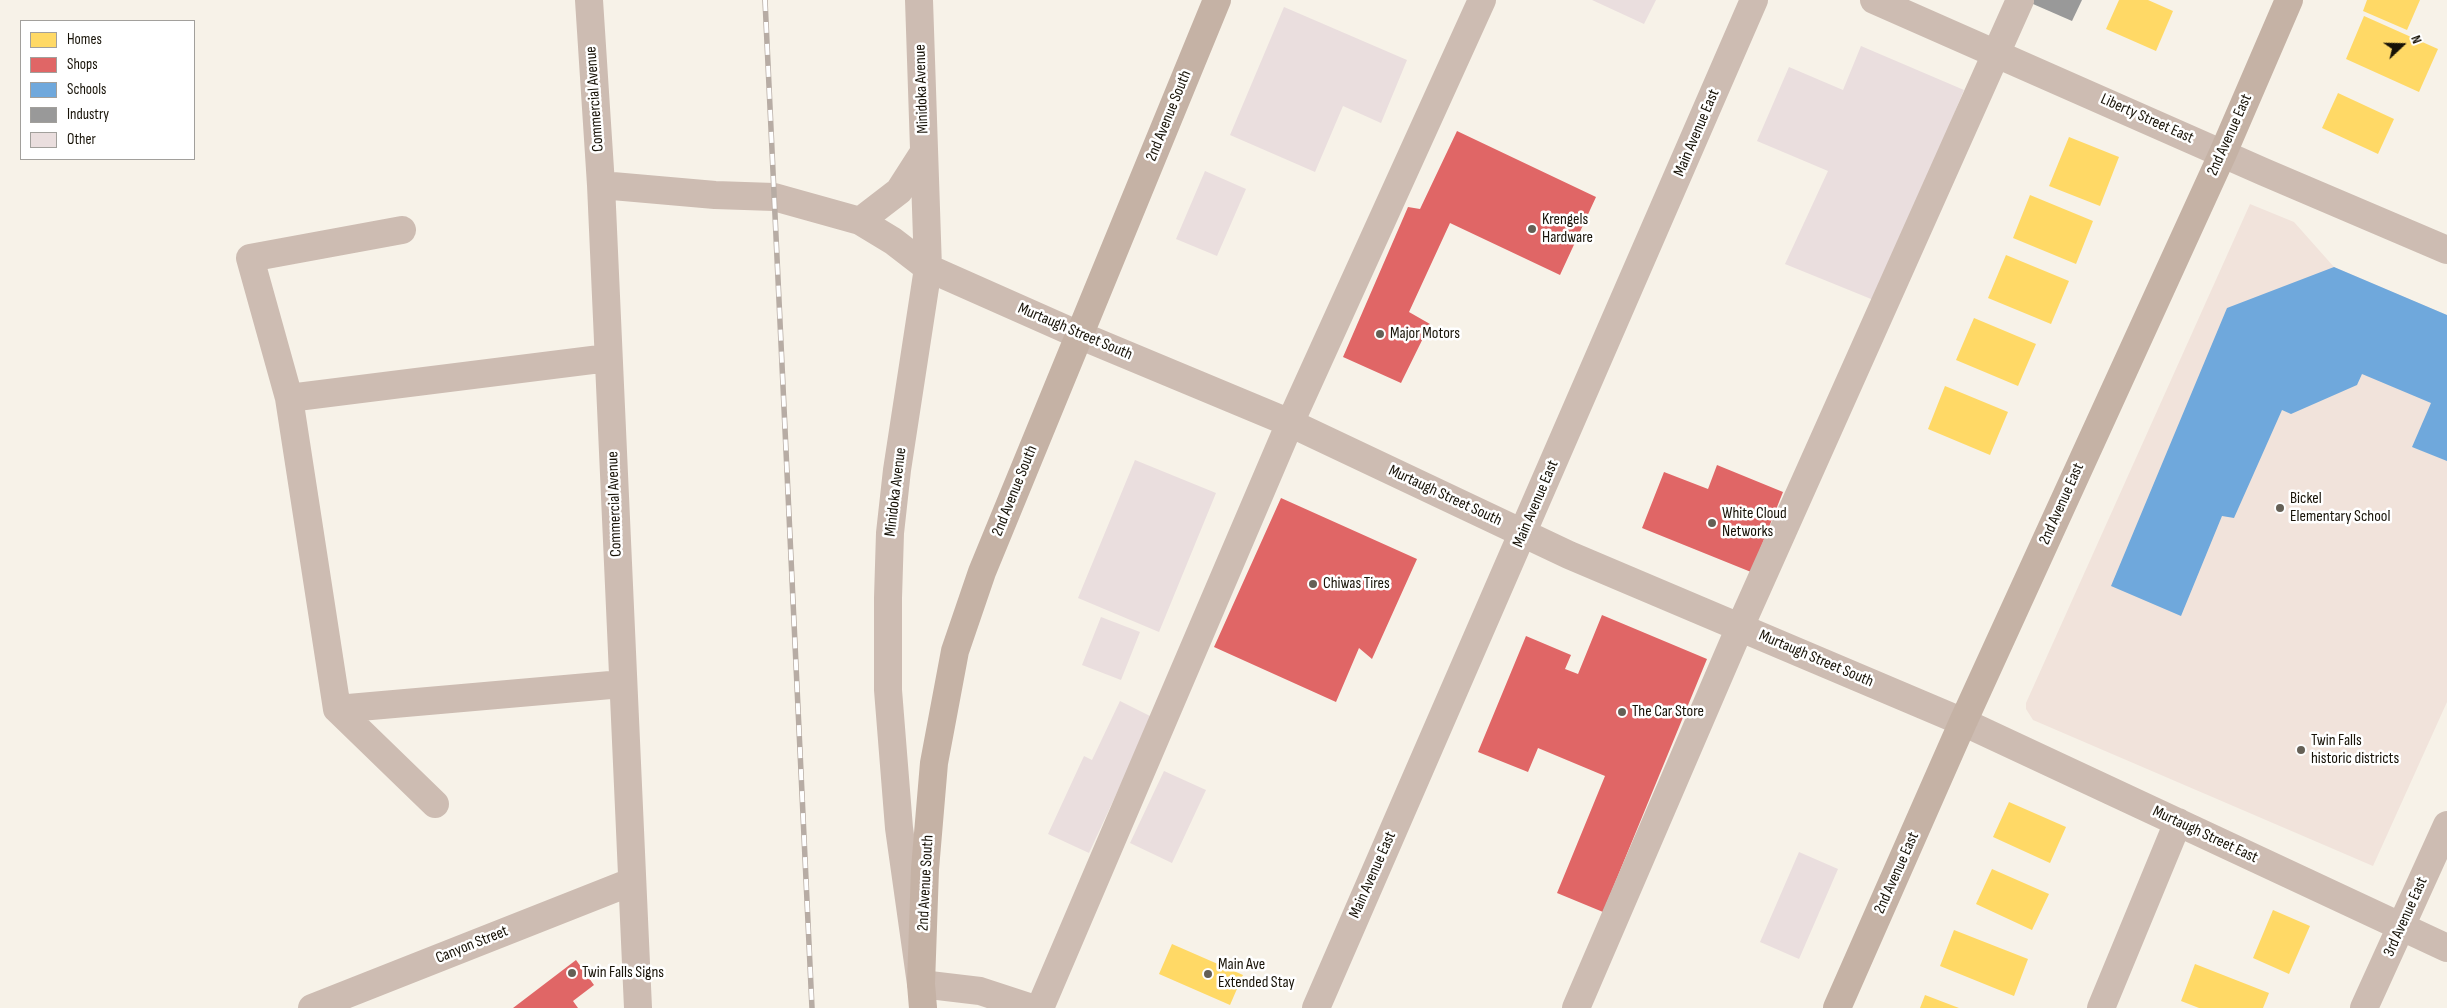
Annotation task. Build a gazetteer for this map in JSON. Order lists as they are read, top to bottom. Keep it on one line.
{"streets":{"main road":["2nd Avenue South","2nd Avenue East"],"street":["Minidoka Avenue","Commercial Avenue","Liberty Street East","Main Avenue East","Murtaugh Street South","Murtaugh Street East","3rd Avenue East","Canyon Street"]},"crossings":[["Minidoka Avenue","2nd Avenue South"],["Minidoka Avenue","Murtaugh Street South"],["Commercial Avenue","Murtaugh Street South"],["Commercial Avenue","Canyon Street"],["2nd Avenue South","Murtaugh Street South"],["Liberty Street East","2nd Avenue East"],["Main Avenue East","Murtaugh Street South"],["2nd Avenue East","Murtaugh Street South"],["2nd Avenue East","Murtaugh Street East"],["Murtaugh Street South","Murtaugh Street East"],["Murtaugh Street East","3rd Avenue East"]],"places":["Krengels Hardware","Major Motors","Bickel Elementary School","White Cloud Networks","Chiwas Tires","The Car Store","Twin Falls historic districts","Twin Falls Signs","Main Ave Extended Stay"],"legend":["Homes","Shops","Schools","Industry","Other"],"north":"right"}
